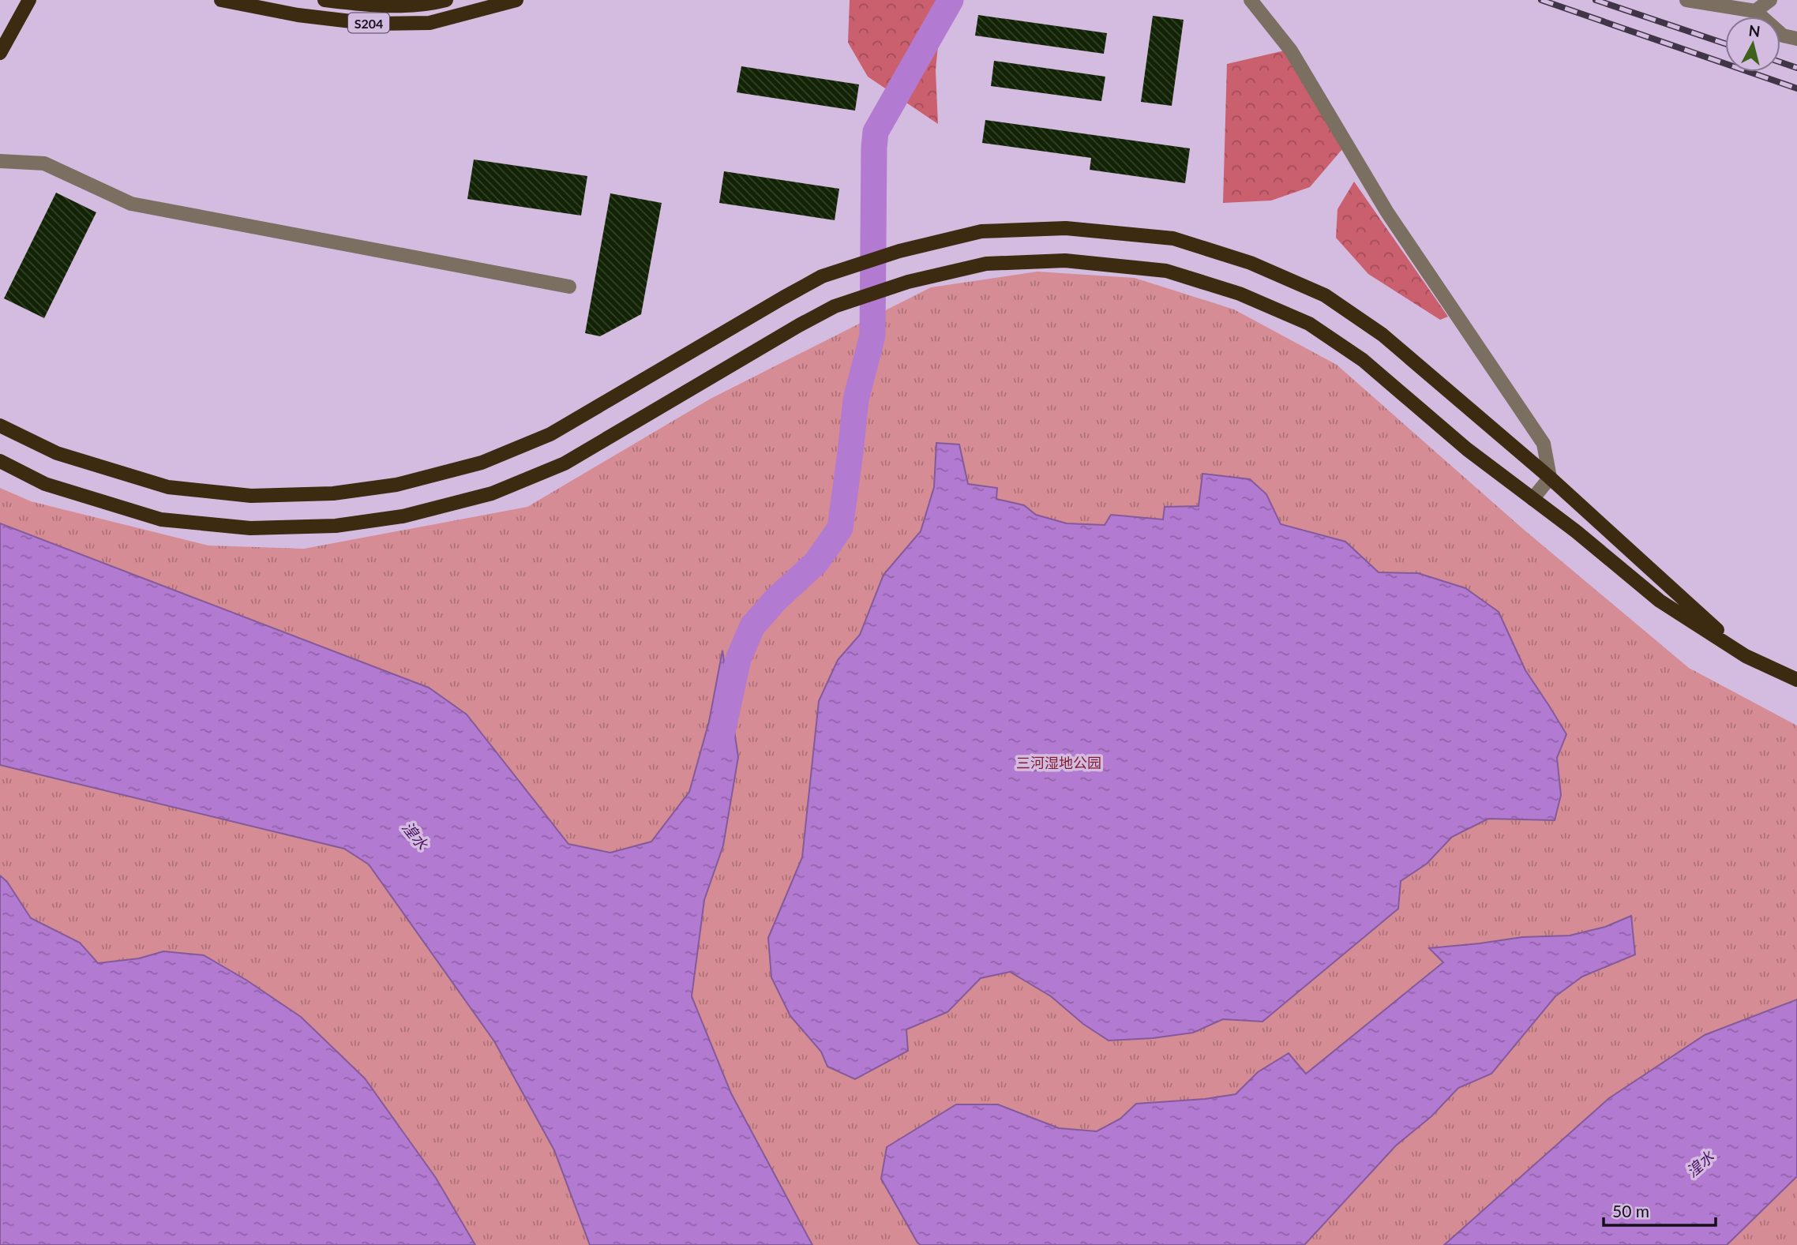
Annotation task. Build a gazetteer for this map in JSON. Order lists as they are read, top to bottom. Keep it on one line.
{"streets":{"main road":["S204"]},"water":["湟水"],"parks":["三河湿地公园"],"scale_bar":"50 m","north":"top"}
